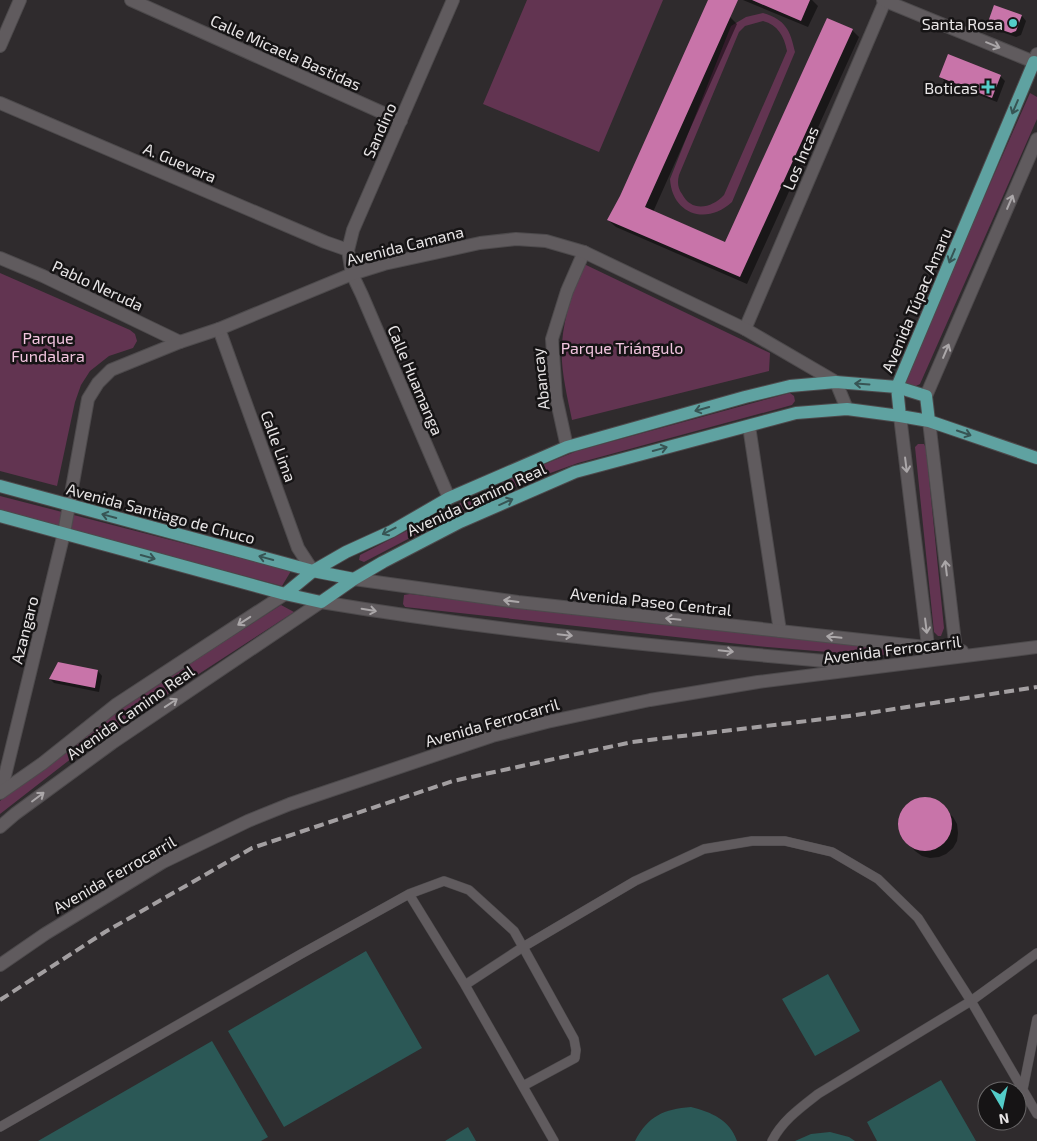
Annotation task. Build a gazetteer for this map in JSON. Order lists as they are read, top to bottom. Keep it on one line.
{"streets":{"main road":["Avenida Túpac Amaru","Avenida Camino Real","Avenida Santiago de Chuco","Avenida Paseo Central"],"street":["Calle Micaela Bastidas","Sandino","Los Incas","A. Guevara","Avenida Camana","Pablo Neruda","Abancay","Calle Huamanga","Calle Lima","Azangaro","Avenida Ferrocarril"]},"crossings":[["Calle Micaela Bastidas","Sandino"],["Sandino","A. Guevara"],["Sandino","Avenida Camana"],["Sandino","Calle Huamanga"],["Los Incas","Avenida Camana"],["Avenida Camana","Pablo Neruda"],["Avenida Camana","Abancay"],["Avenida Camana","Calle Huamanga"],["Avenida Camana","Calle Lima"],["Avenida Camana","Avenida Camino Real"],["Avenida Camana","Avenida Santiago de Chuco"],["Avenida Camana","Azangaro"],["Avenida Túpac Amaru","Avenida Camino Real"],["Avenida Túpac Amaru","Avenida Paseo Central"],["Avenida Túpac Amaru","Avenida Ferrocarril"],["Abancay","Avenida Camino Real"],["Calle Huamanga","Avenida Camino Real"],["Calle Lima","Avenida Camino Real"],["Calle Lima","Avenida Santiago de Chuco"],["Calle Lima","Avenida Paseo Central"],["Avenida Camino Real","Avenida Santiago de Chuco"],["Avenida Camino Real","Avenida Paseo Central"],["Avenida Camino Real","Azangaro"],["Avenida Santiago de Chuco","Avenida Paseo Central"],["Avenida Paseo Central","Avenida Ferrocarril"]],"one_way":["Avenida Túpac Amaru","Avenida Paseo Central"],"parks":["Parque Fundalara","Parque Triángulo"],"places":{"other":["Santa Rosa"],"health":["Boticas"]},"north":"bottom"}
